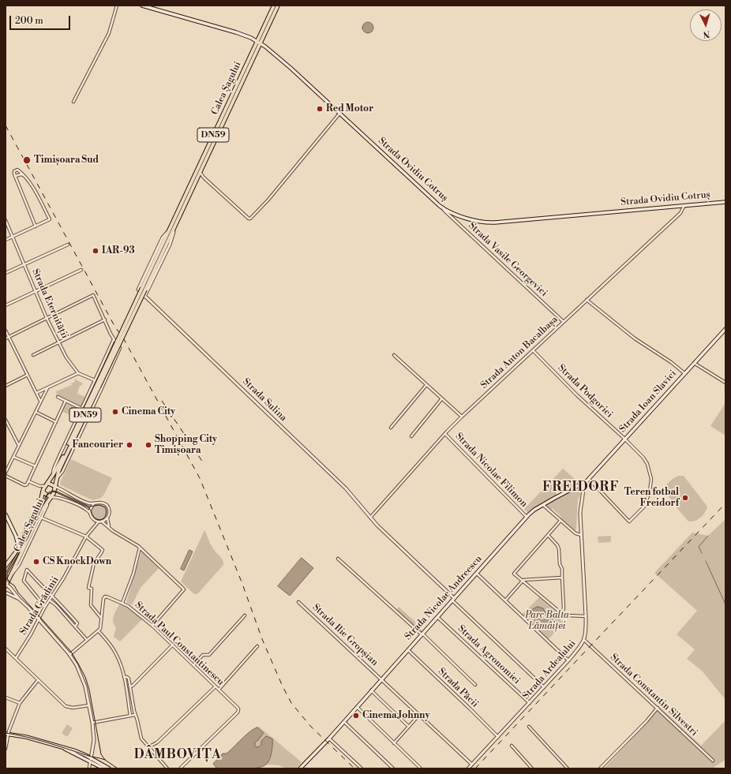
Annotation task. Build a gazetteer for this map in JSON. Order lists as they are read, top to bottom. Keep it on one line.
{"streets":{"main road":["Calea Șagului","DN59","Strada Ovidiu Cotruș","Strada Ioan Slavici","Strada Nicolae Andreescu"],"street":["Strada Vasile Georgevici","Strada Eternității","Strada Anton Bacalbașa","Strada Podgoriei","Strada Sulina","Strada Nicolae Filimon","Strada Grădinii","Strada Ilie Gropșian","Strada Paul Constantinescu","Strada Agronomiei","Strada Ardealului","Strada Păcii","Strada Constantin Silvestri"]},"crossings":[["Calea Șagului","Strada Ovidiu Cotruș"],["Calea Șagului","Strada Eternității"],["Calea Șagului","Strada Sulina"],["Strada Ovidiu Cotruș","Strada Vasile Georgevici"],["Strada Ovidiu Cotruș","Strada Anton Bacalbașa"],["Strada Vasile Georgevici","Strada Anton Bacalbașa"],["Strada Anton Bacalbașa","Strada Podgoriei"],["Strada Anton Bacalbașa","Strada Sulina"],["Strada Anton Bacalbașa","Strada Nicolae Filimon"],["Strada Podgoriei","Strada Ioan Slavici"],["Strada Sulina","Strada Nicolae Andreescu"],["Strada Ioan Slavici","Strada Nicolae Andreescu"],["Strada Ioan Slavici","Strada Ardealului"],["Strada Nicolae Filimon","Strada Nicolae Andreescu"],["Strada Nicolae Andreescu","Strada Ilie Gropșian"],["Strada Nicolae Andreescu","Strada Agronomiei"],["Strada Nicolae Andreescu","Strada Ardealului"],["Strada Nicolae Andreescu","Strada Păcii"],["Strada Ilie Gropșian","Strada Ardealului"],["Strada Agronomiei","Strada Ardealului"],["Strada Ardealului","Strada Păcii"],["Strada Ardealului","Strada Constantin Silvestri"]],"districts":["FREIDORF","DÂMBOVIȚA"],"parks":["Parc Balta Lămâiței"],"places":["Red Motor","Timișoara Sud","IAR-93","Cinema City","Fancourier","Shopping City Timișoara","Teren fotbal Freidorf","CS KnockDown","Cinema Johnny"],"scale_bar":"200 m","north":"bottom"}
